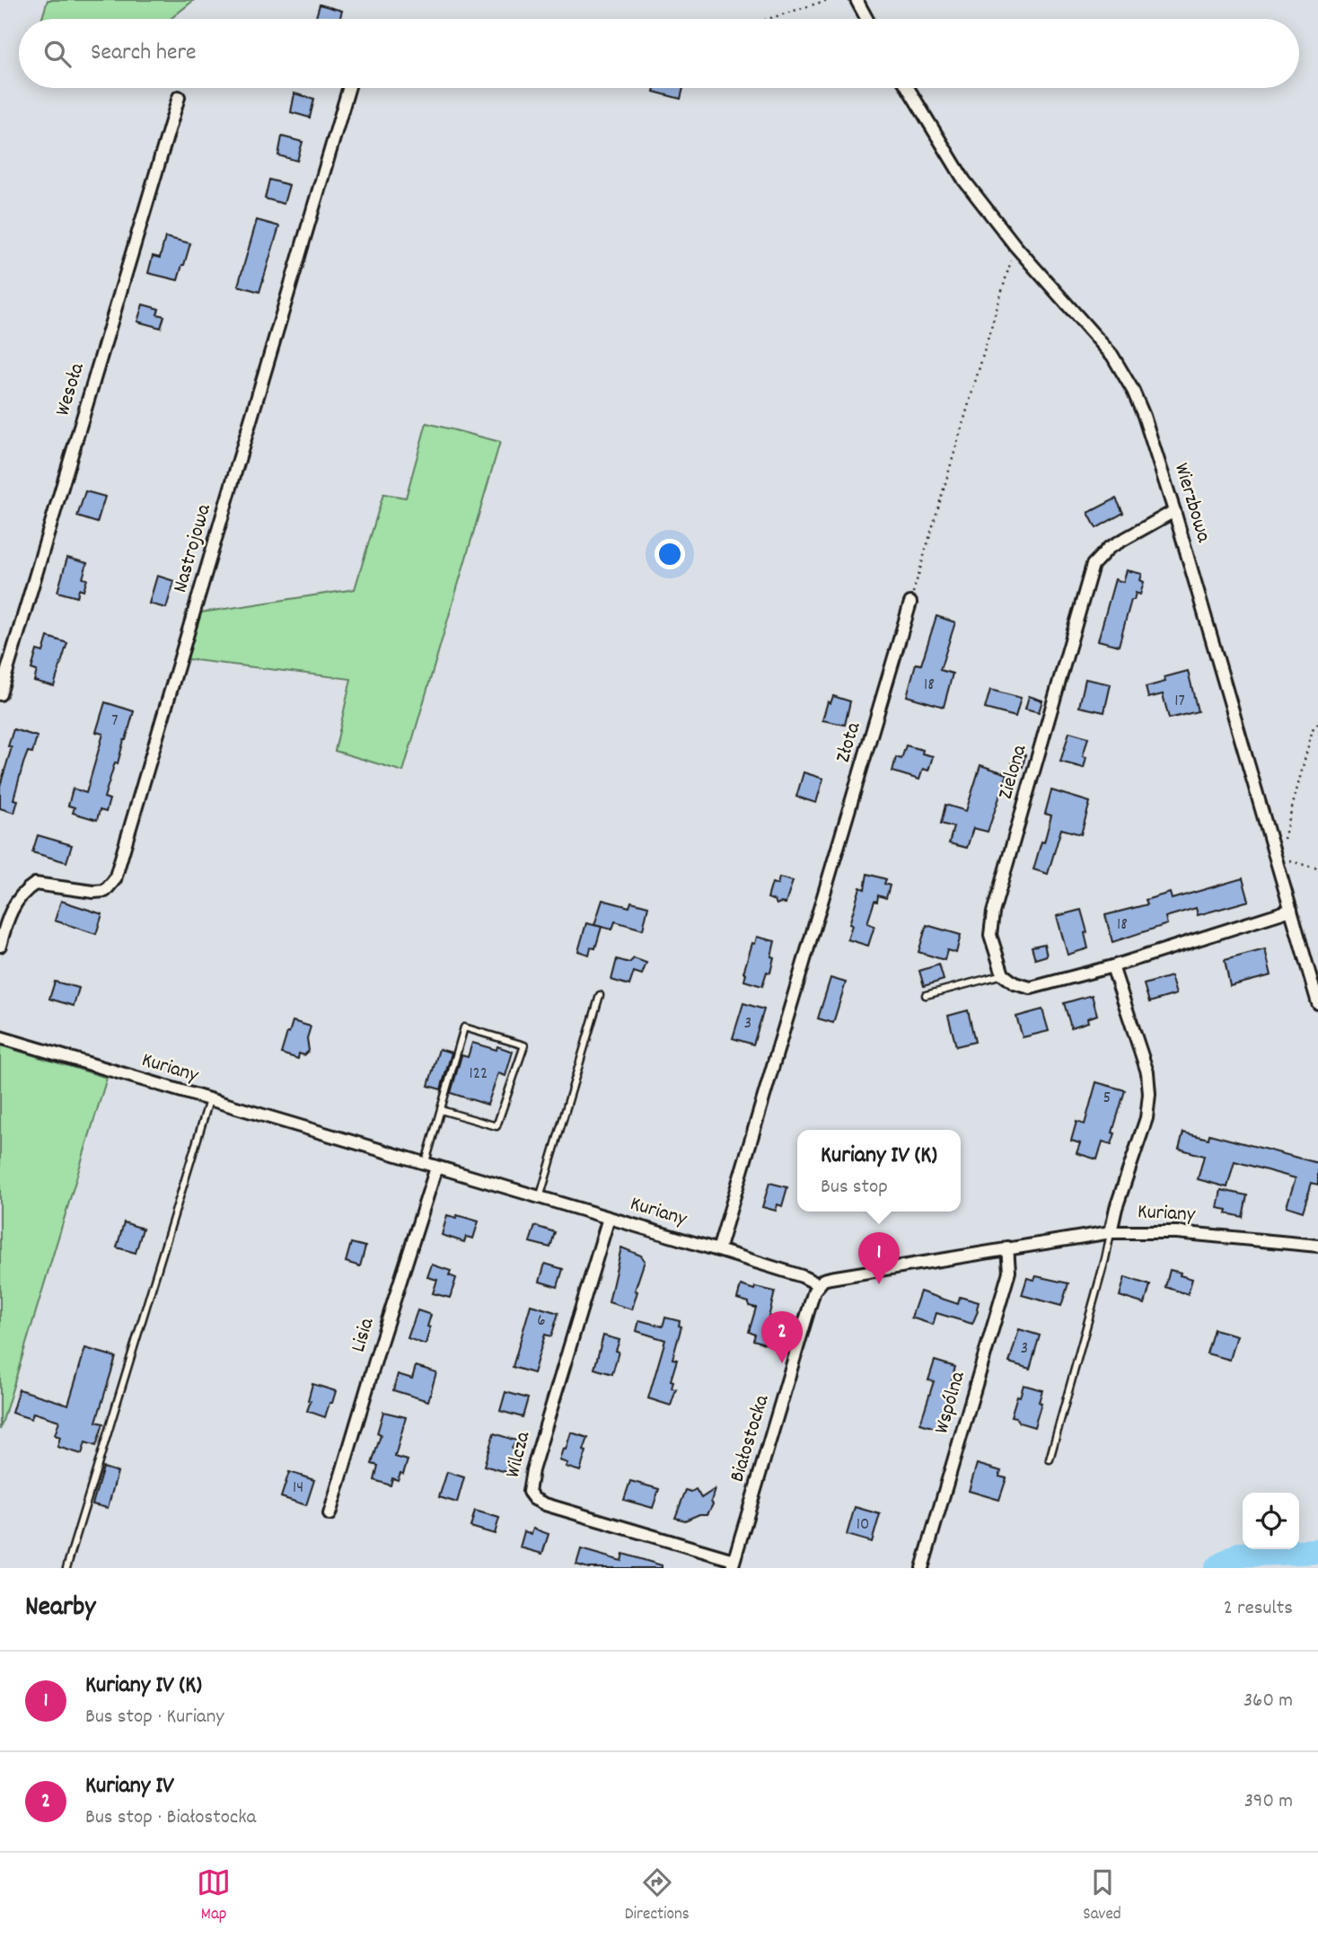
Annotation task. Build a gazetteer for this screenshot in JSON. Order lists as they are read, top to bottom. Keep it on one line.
{"streets":{"street":["Wesoła","Wierzbowa","Nastrojowa","Złota","Zielona","Kuriany","Lisia","Wspólna","Białostocka","Wilcza"]},"crossings":[["Wierzbowa","Zielona"],["Złota","Kuriany"],["Kuriany","Lisia"],["Kuriany","Wspólna"],["Kuriany","Białostocka"],["Kuriany","Wilcza"],["Białostocka","Wilcza"]],"house_numbers":["18","17","7","18","3","122","5","6","3","14","10"],"page":{"search":"Search here","popup":["Kuriany IV (K)","Bus stop"],"pins":["1","2"],"heading":["Nearby","2 results"],"list":[{"mark":"1","name":"Kuriany IV (K)","note":"Bus stop · Kuriany","value":"360 m"},{"mark":"2","name":"Kuriany IV","note":"Bus stop · Białostocka","value":"390 m"}],"nav":["Map","Directions","Saved"]}}
